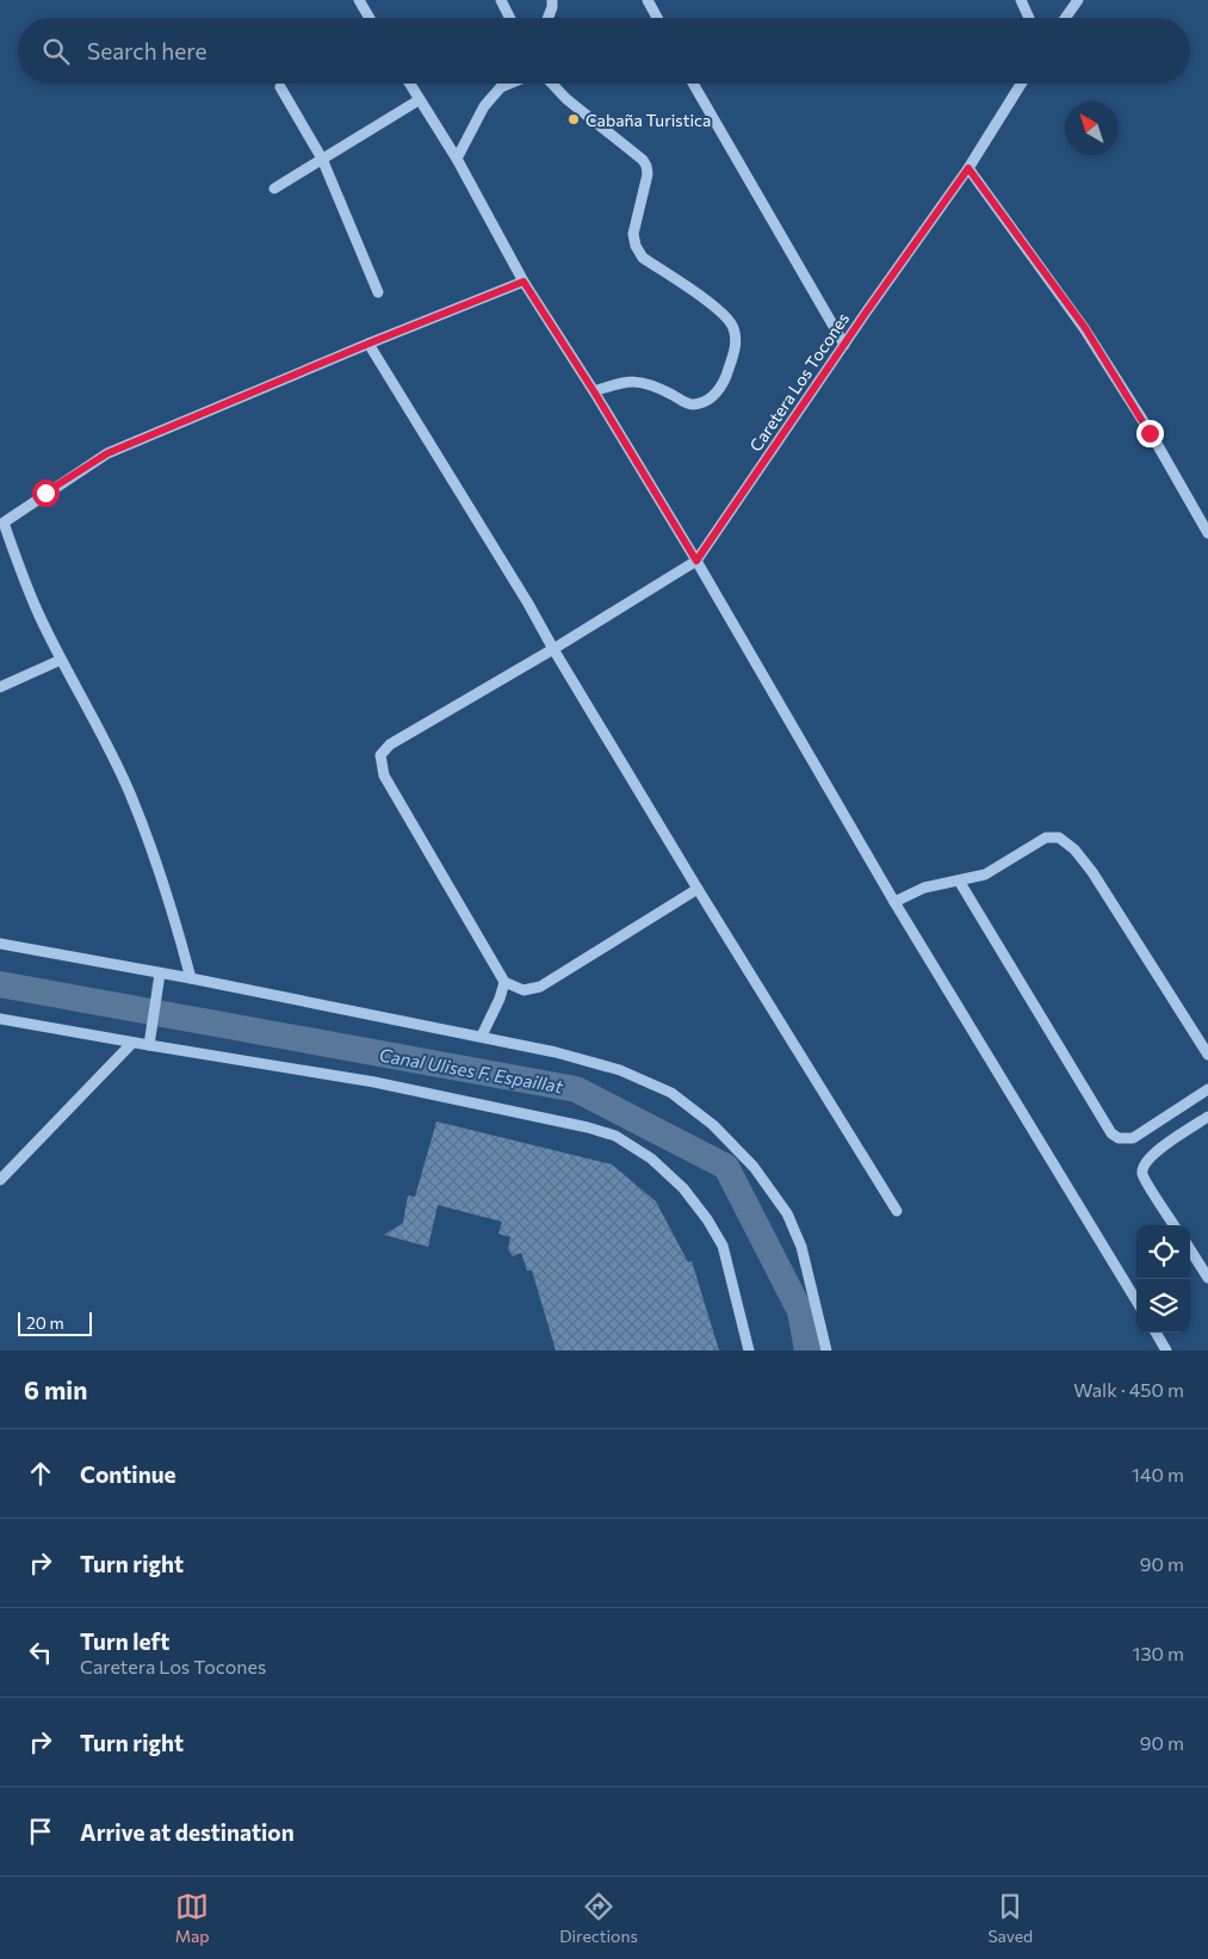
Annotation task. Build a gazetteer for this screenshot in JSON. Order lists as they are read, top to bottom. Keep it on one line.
{"streets":{"street":["Caretera Los Tocones"]},"water":["Canal Ulises F. Espaillat"],"places":["Cabaña Turistica"],"scale_bar":"20 m","north":"top left","page":{"search":"Search here","scale":"20 m","heading":["6 min","Walk · 450 m"],"list":[["Continue","140 m"],["Turn right","90 m"],["Turn left","Caretera Los Tocones","130 m"],["Turn right","90 m"],"Arrive at destination"],"nav":["Map","Directions","Saved"]}}
